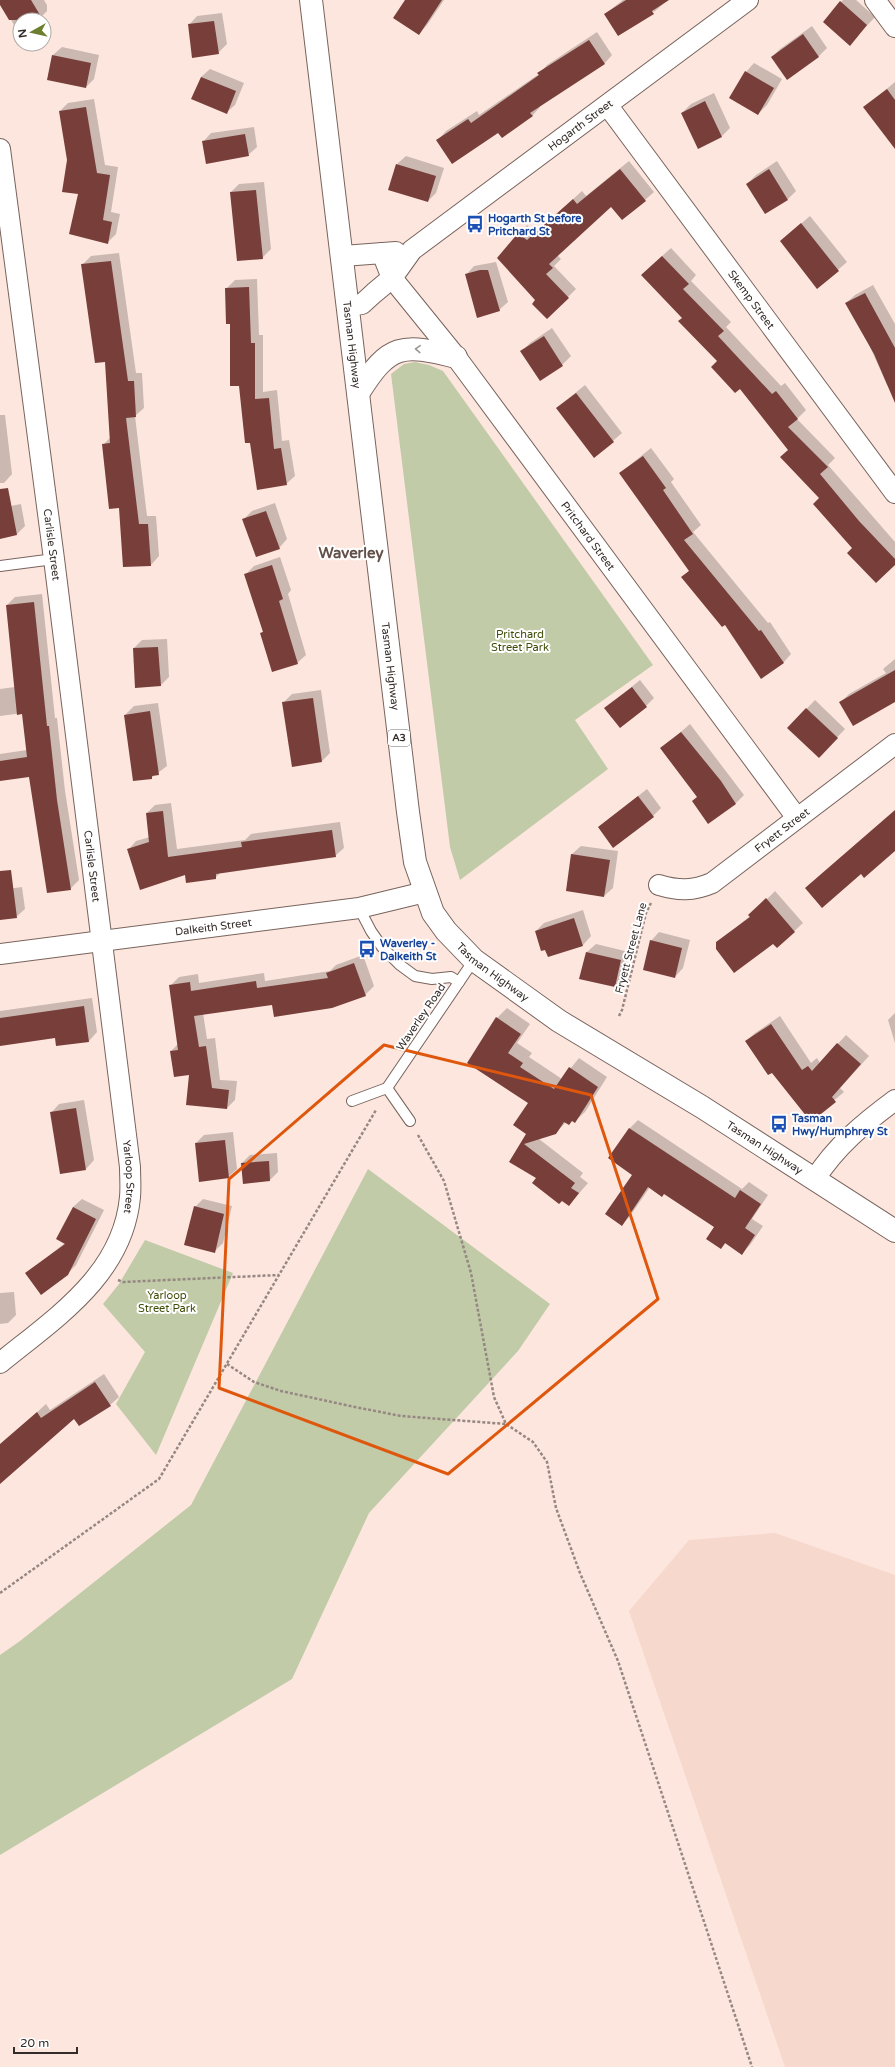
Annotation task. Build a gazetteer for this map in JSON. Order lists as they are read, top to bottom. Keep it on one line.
{"streets":{"highway":["Tasman Highway","A3"],"street":["Hogarth Street","Skemp Street","Pritchard Street","Carlisle Street","Fryett Street","Dalkeith Street","Yarloop Street"],"lane":["Waverley Road"],"path":["Fryett Street Lane"]},"crossings":[["Hogarth Street","Skemp Street"],["Hogarth Street","Tasman Highway"],["Hogarth Street","Pritchard Street"],["Tasman Highway","Dalkeith Street"],["Tasman Highway","Waverley Road"],["Pritchard Street","Fryett Street"],["Carlisle Street","Dalkeith Street"],["Carlisle Street","Yarloop Street"],["Fryett Street","Fryett Street Lane"],["Dalkeith Street","Yarloop Street"]],"districts":["Waverley"],"parks":["Pritchard Street Park","Yarloop Street Park"],"places":{"bus stop":["Hogarth St before Pritchard St","Waverley - Dalkeith St","Tasman Hwy/Humphrey St"]},"scale_bar":"20 m","north":"left"}
